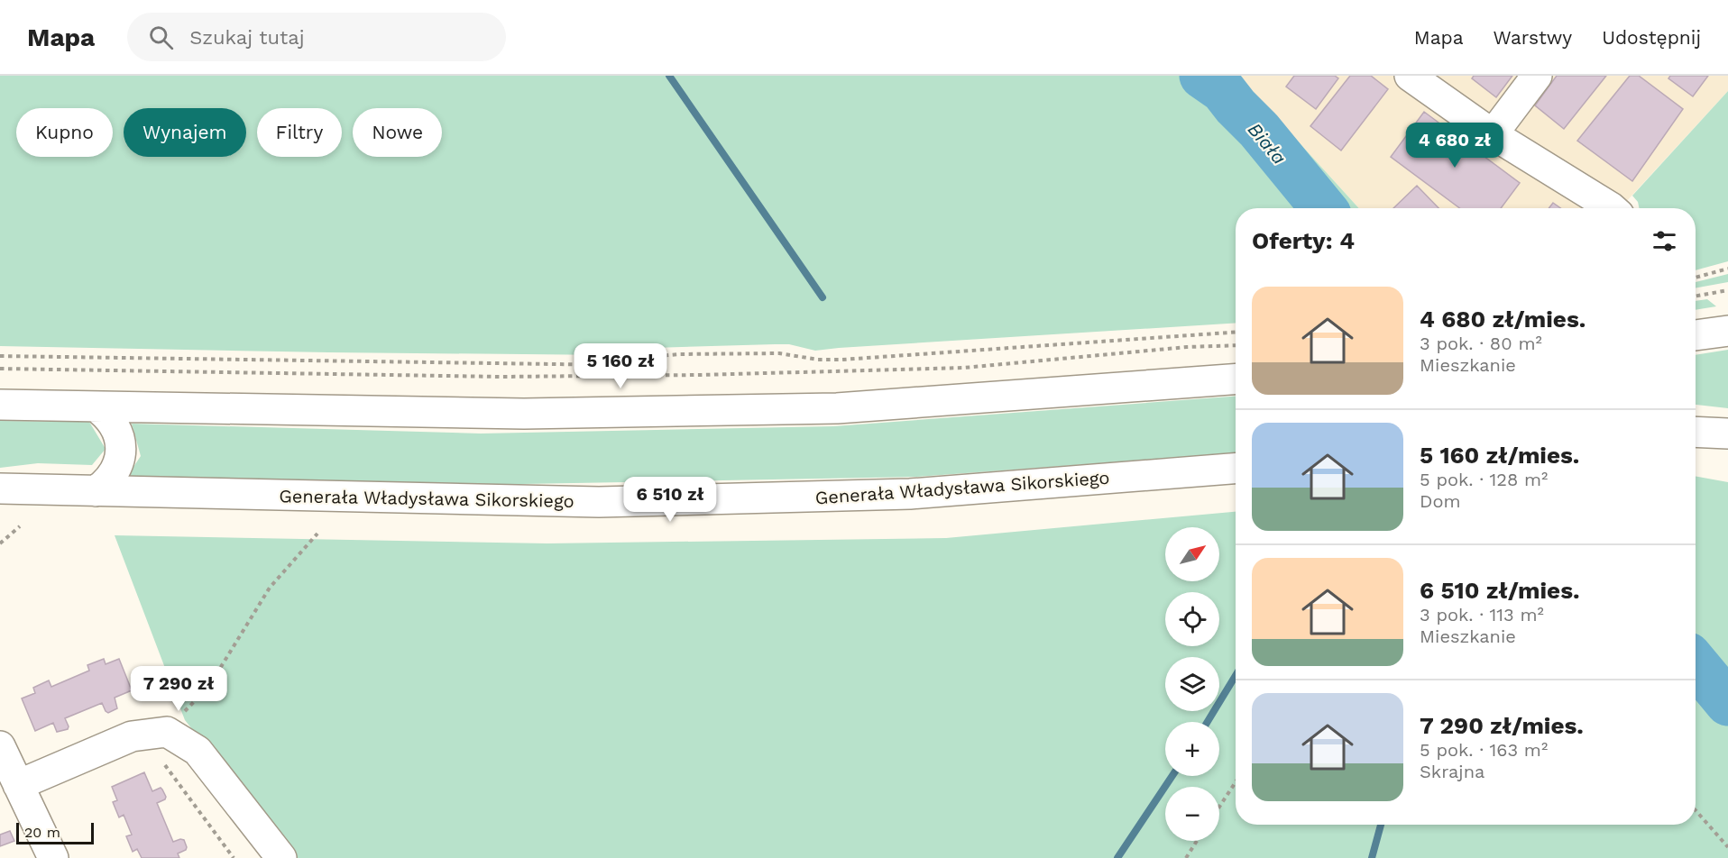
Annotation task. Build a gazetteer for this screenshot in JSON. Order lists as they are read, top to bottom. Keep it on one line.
{"streets":{"main road":["Generała Władysława Sikorskiego"]},"water":["Biała"],"scale_bar":"20 m","north":"top right","page":{"header":"Mapa","search":"Szukaj tutaj","nav":["Mapa","Warstwy","Udostępnij"],"chip":["Kupno","Wynajem","Filtry","Nowe"],"price":["4 680 zł","5 160 zł","6 510 zł","7 290 zł"],"heading":"Oferty: 4","list":[{"name":"4 680 zł/mies.","note":"3 pok. · 80 m² · Mieszkanie"},{"name":"5 160 zł/mies.","note":"5 pok. · 128 m² · Dom"},{"name":"6 510 zł/mies.","note":"3 pok. · 113 m² · Mieszkanie"},{"name":"7 290 zł/mies.","note":"5 pok. · 163 m² · Skrajna"}],"map_buttons":["+","−"],"scale":"20 m"}}
